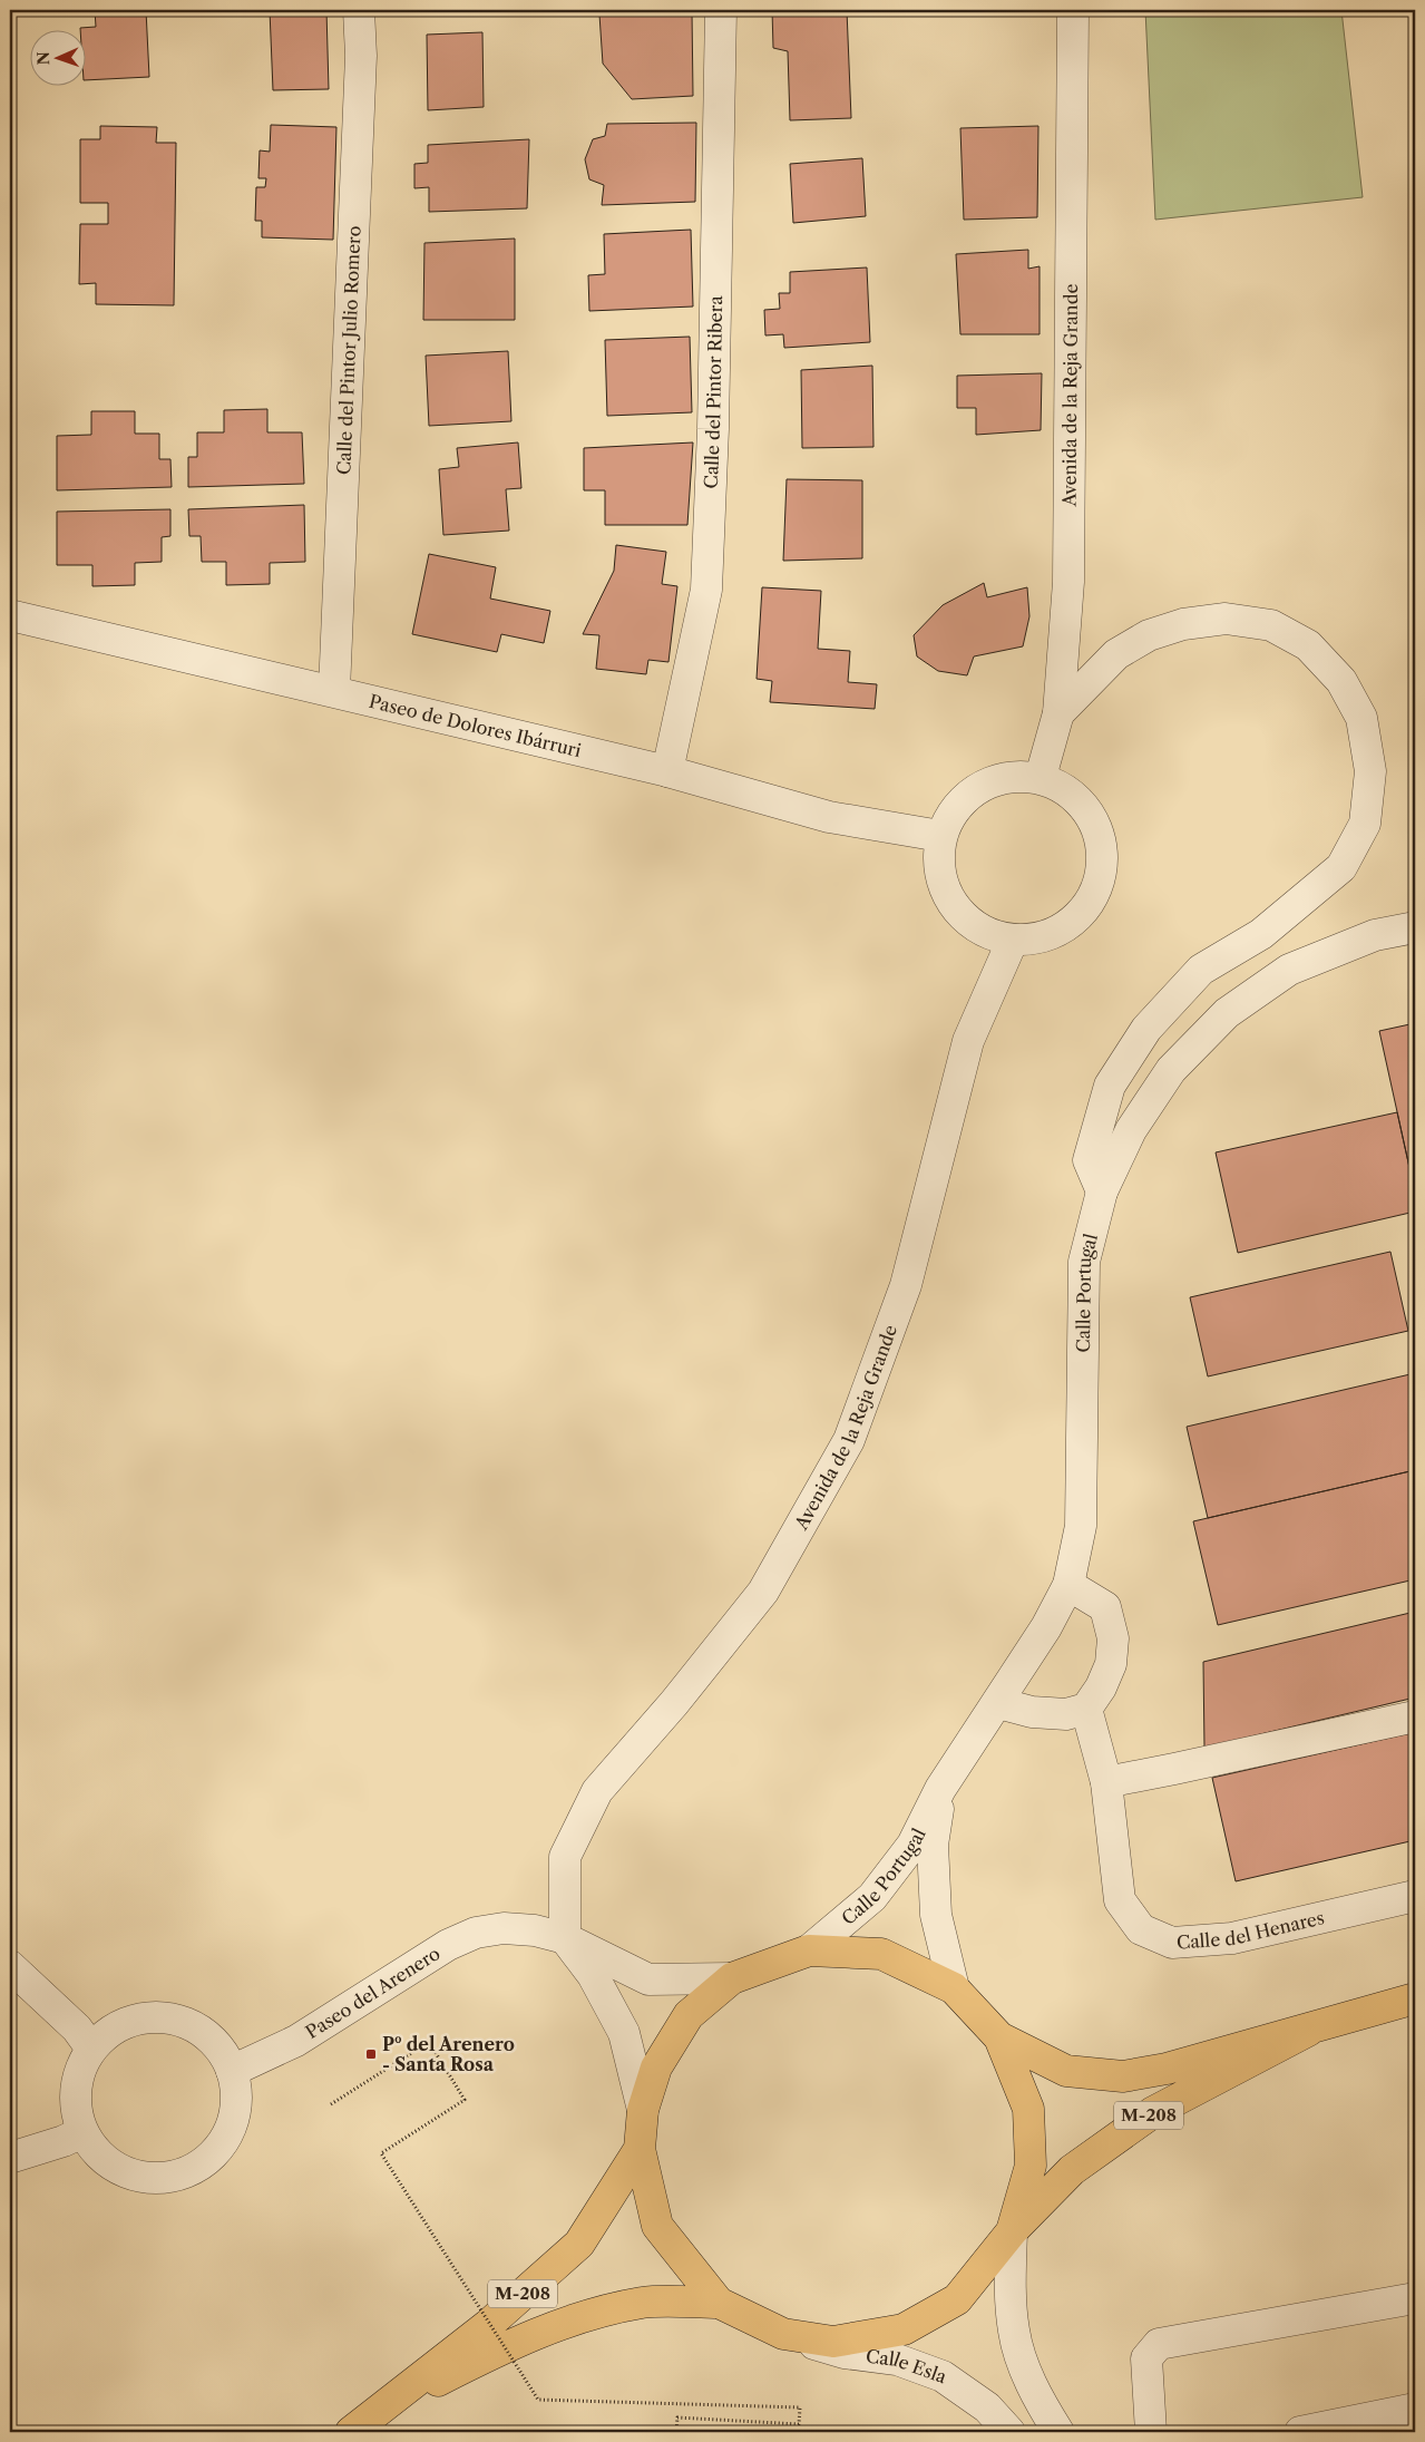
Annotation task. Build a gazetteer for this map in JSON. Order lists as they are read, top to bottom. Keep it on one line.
{"streets":{"main road":["M-208"],"street":["Calle del Pintor Julio Romero","Calle del Pintor Ribera","Avenida de la Reja Grande","Paseo de Dolores Ibárruri","Calle Portugal","Calle del Henares","Paseo del Arenero","Calle Esla"]},"crossings":[["Calle del Pintor Julio Romero","Paseo de Dolores Ibárruri"],["Calle del Pintor Ribera","Paseo de Dolores Ibárruri"],["Avenida de la Reja Grande","Paseo de Dolores Ibárruri"],["Avenida de la Reja Grande","Paseo del Arenero"],["Calle Portugal","M-208"],["Paseo del Arenero","M-208"],["M-208","Calle Esla"]],"places":{"transit":["Pº del Arenero - Santa Rosa"]},"north":"left"}
